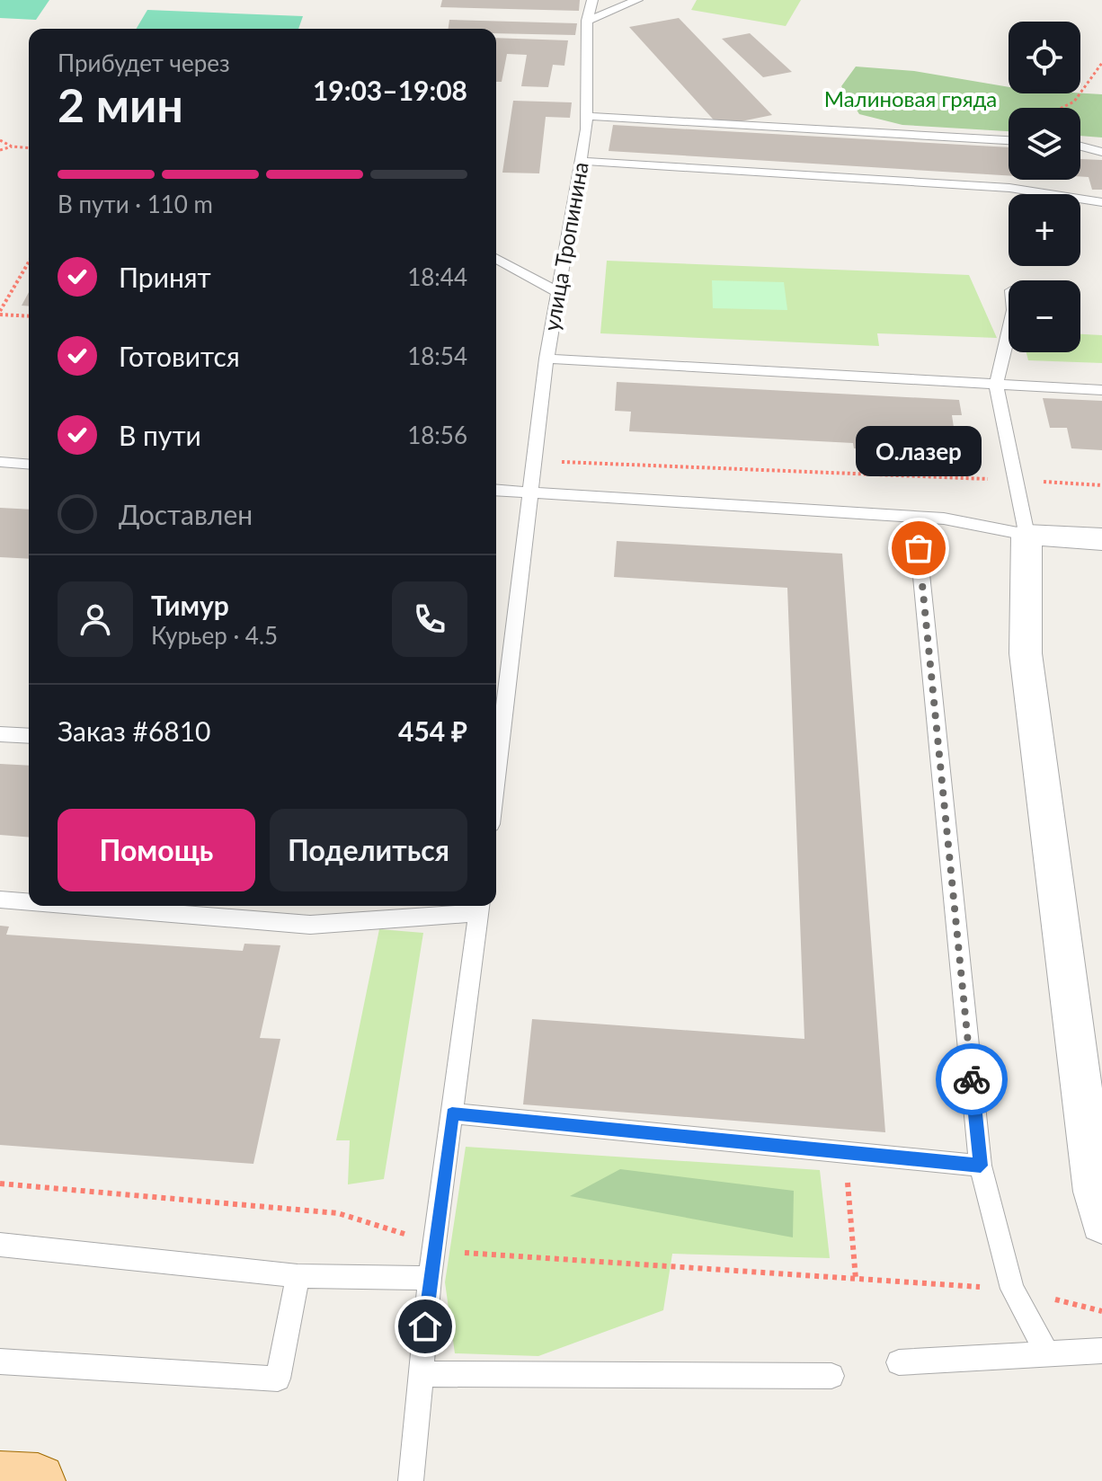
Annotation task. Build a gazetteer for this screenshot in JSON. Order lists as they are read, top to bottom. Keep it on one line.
{"streets":{"lane":["улица Тропинина"]},"parks":["Малиновая гряда"],"places":["О.лазер"],"page":{"map_buttons":["+","−"],"heading":["2 мин","Прибудет через","19:03–19:08"],"panel":["Тимур","Курьер · 4.5","Заказ #6810","454 ₽"],"bar":"В пути · 110 m","list":[["Принят","18:44"],["Готовится","18:54"],["В пути","18:56"],"Доставлен"],"bubble":"О.лазер","buttons":["Помощь","Поделиться"]}}
